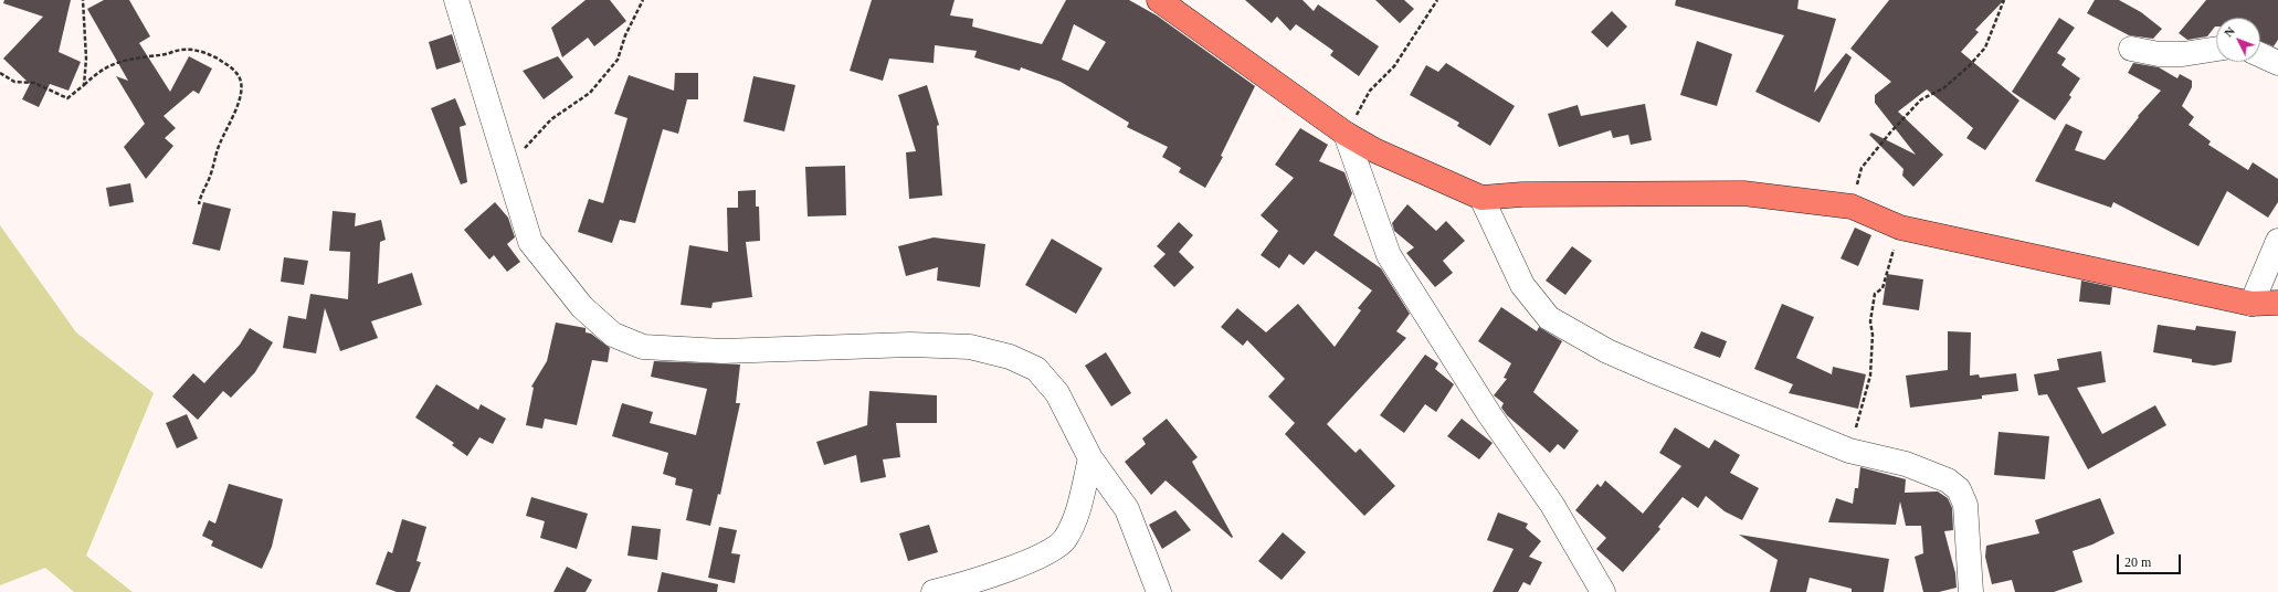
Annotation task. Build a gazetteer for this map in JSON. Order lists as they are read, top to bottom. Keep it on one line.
{"scale_bar":"20 m","north":"top left"}
